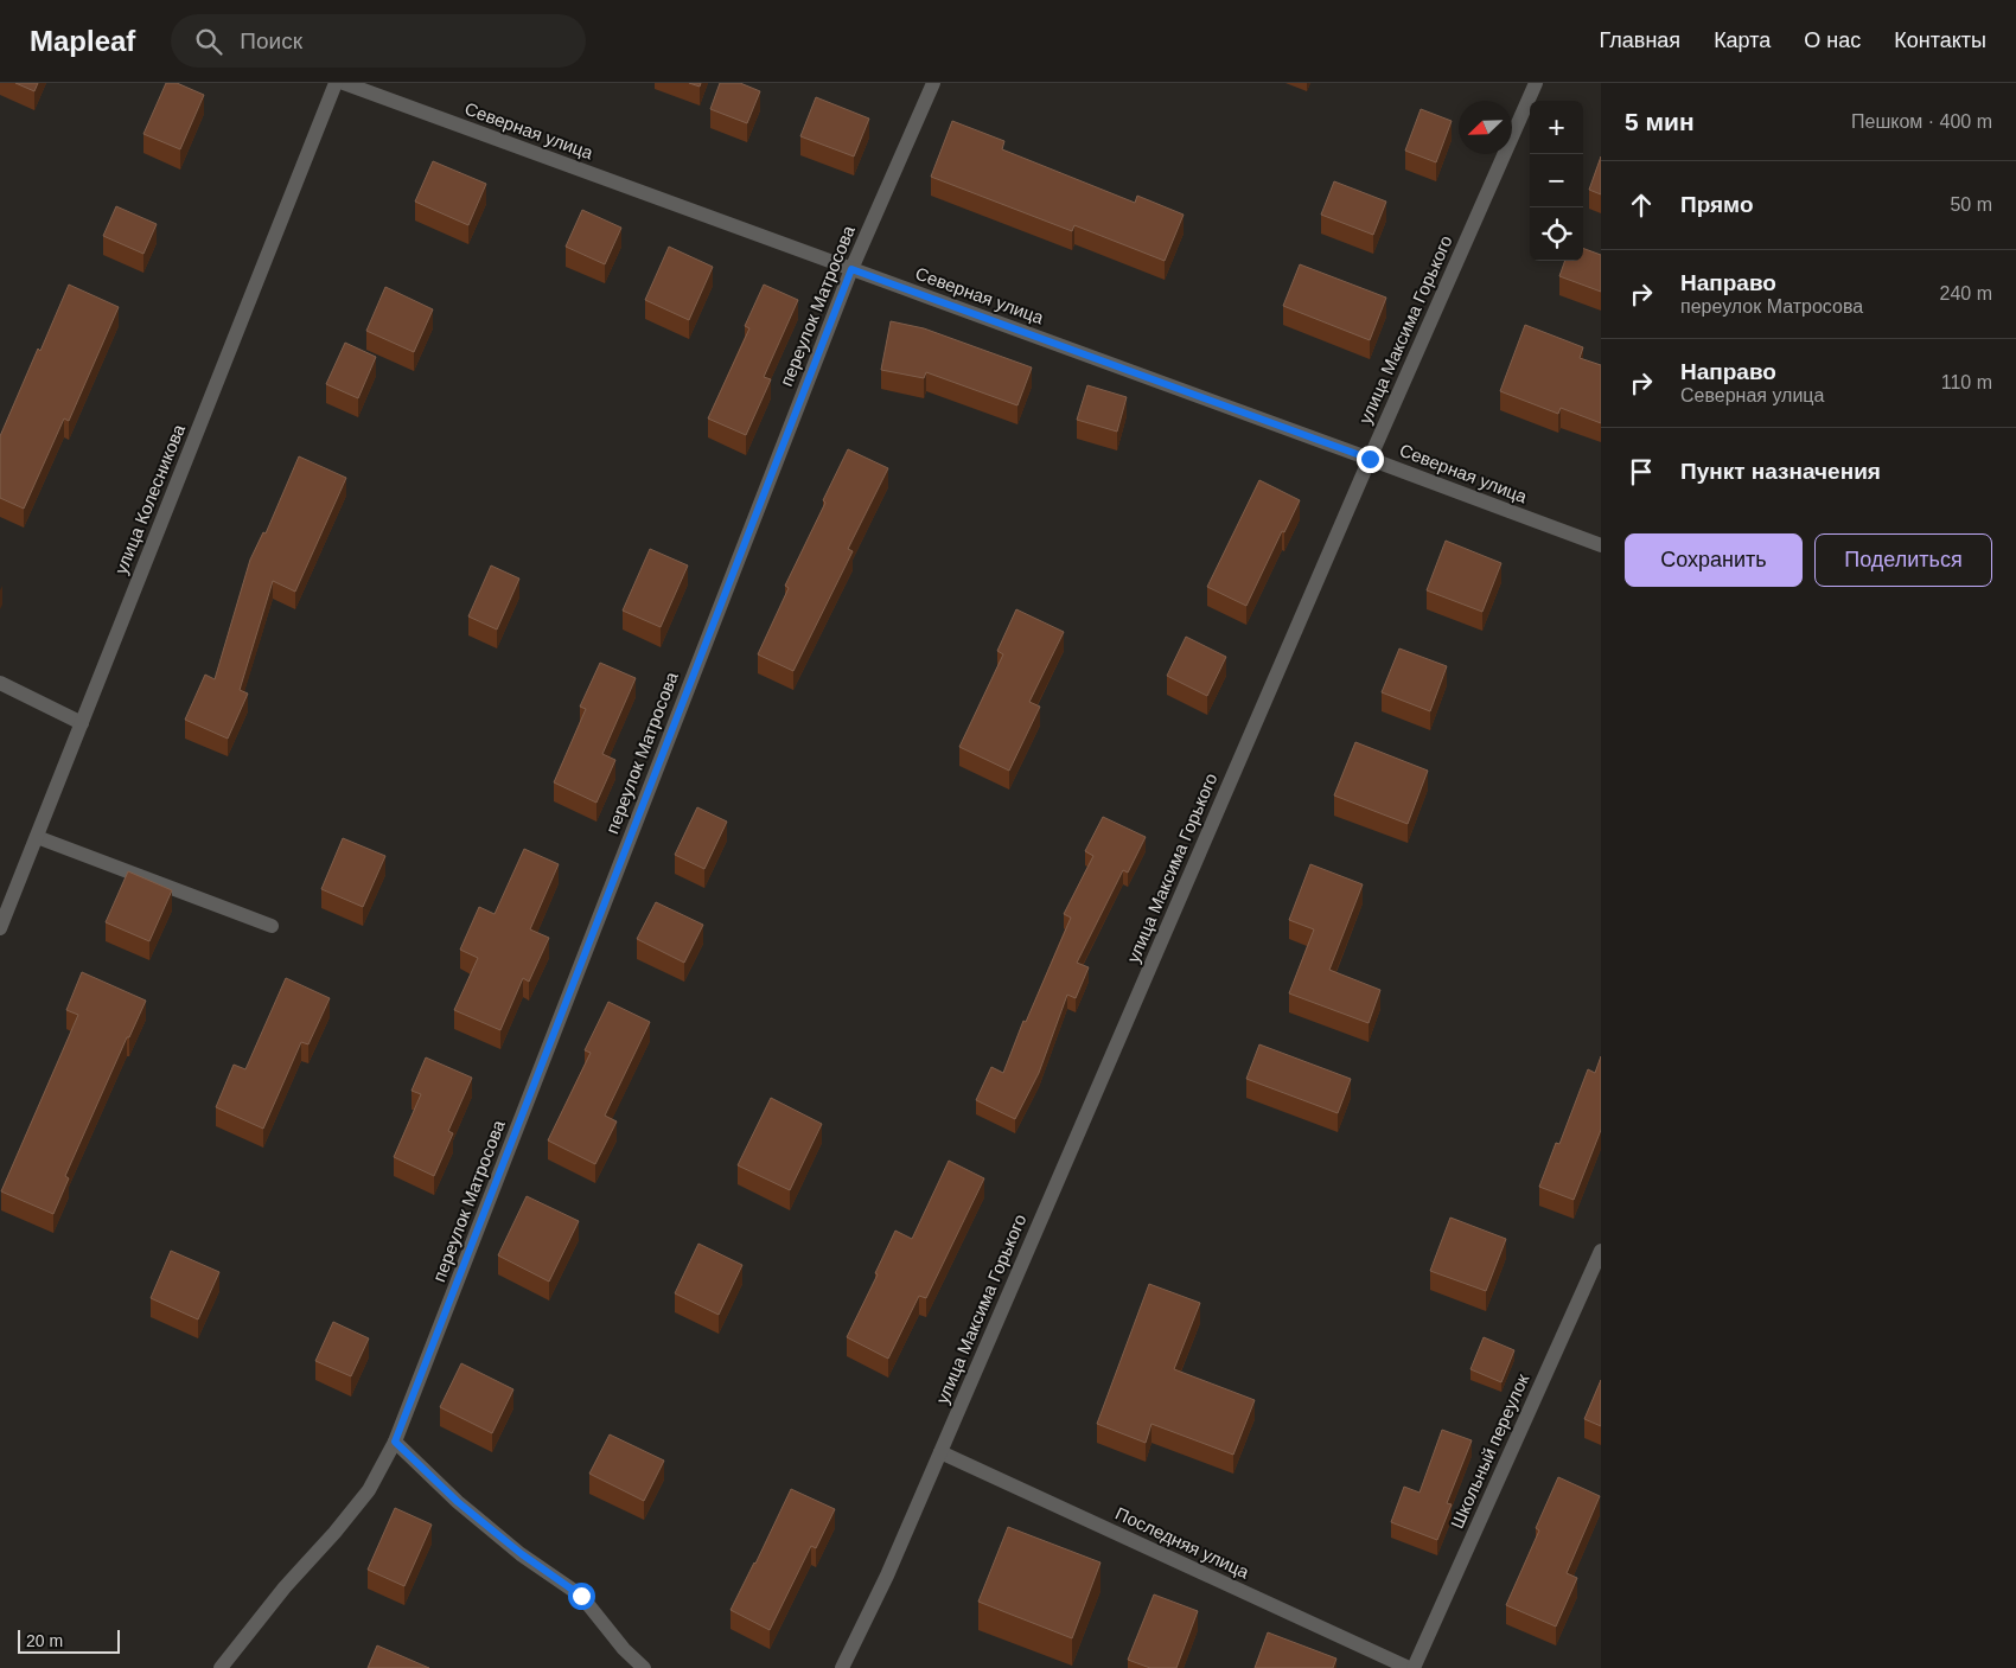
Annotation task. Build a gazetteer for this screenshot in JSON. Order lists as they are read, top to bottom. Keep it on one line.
{"streets":{"street":["Северная улица","переулок Матросова","улица Максима Горького","улица Колесникова","Школьный переулок","Последняя улица"]},"crossings":[["Северная улица","переулок Матросова"],["Северная улица","улица Максима Горького"],["улица Максима Горького","Последняя улица"]],"scale_bar":"20 m","north":"bottom left","page":{"header":"Mapleaf","search":"Поиск","nav":["Главная","Карта","О нас","Контакты"],"heading":["5 мин","Пешком · 400 m"],"map_buttons":["+","−"],"list":[["Прямо","50 m"],["Направо","переулок Матросова","240 m"],["Направо","Северная улица","110 m"],"Пункт назначения"],"buttons":["Сохранить","Поделиться"],"scale":"20 m"}}
